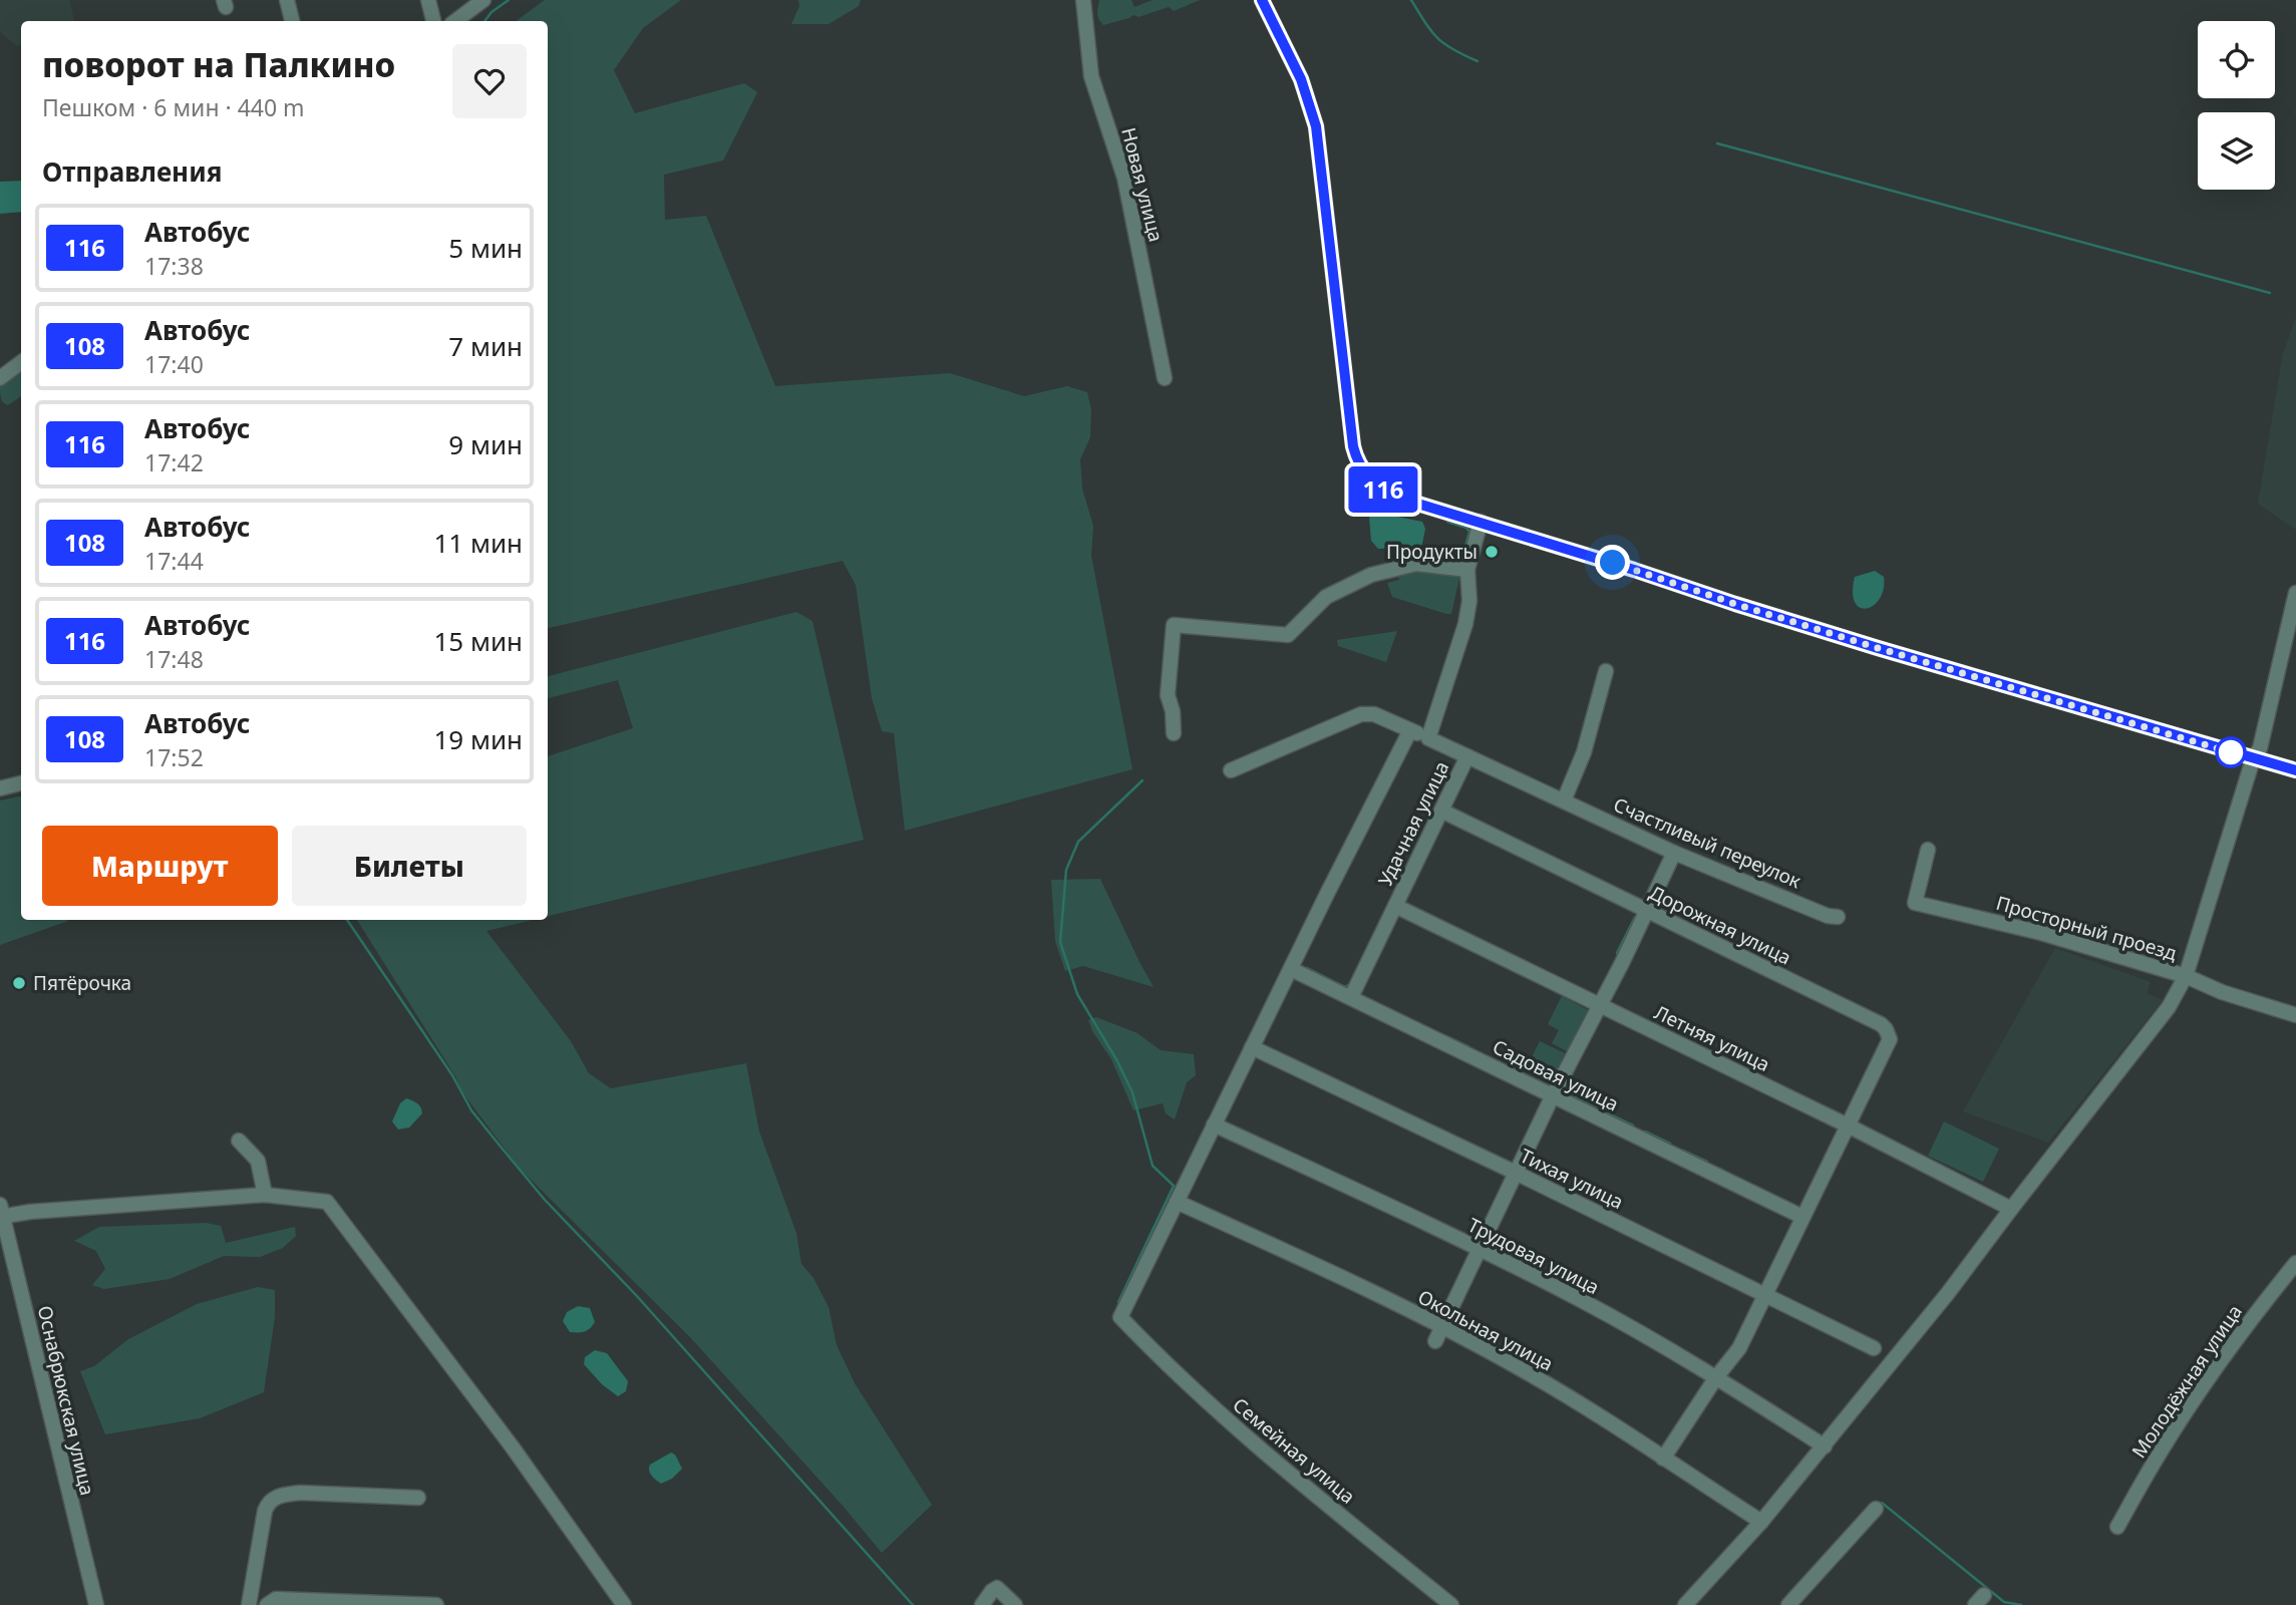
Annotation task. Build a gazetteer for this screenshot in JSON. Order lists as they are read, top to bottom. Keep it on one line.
{"streets":{"street":["Новая улица","Удачная улица","Счастливый переулок","Дорожная улица","Просторный проезд","Летняя улица","Садовая улица","Тихая улица","Трудовая улица","Окольная улица","Молодёжная улица","Оснабрюкская улица","Семейная улица"]},"crossings":[["Удачная улица","Счастливый переулок"],["Удачная улица","Дорожная улица"],["Удачная улица","Летняя улица"],["Удачная улица","Садовая улица"],["Дорожная улица","Летняя улица"],["Дорожная улица","Садовая улица"],["Дорожная улица","Тихая улица"],["Дорожная улица","Трудовая улица"],["Дорожная улица","Окольная улица"],["Окольная улица","Семейная улица"]],"places":["Продукты","Пятёрочка"],"lines":["bus line 116"],"page":{"on_map":"116","heading":[["поворот на Палкино","Пешком · 6 мин · 440 m"],"Отправления"],"list":[{"mark":"116","name":"Автобус","note":"17:38","value":"5 мин"},{"mark":"108","name":"Автобус","note":"17:40","value":"7 мин"},{"mark":"116","name":"Автобус","note":"17:42","value":"9 мин"},{"mark":"108","name":"Автобус","note":"17:44","value":"11 мин"},{"mark":"116","name":"Автобус","note":"17:48","value":"15 мин"},{"mark":"108","name":"Автобус","note":"17:52","value":"19 мин"}],"buttons":["Маршрут","Билеты"]}}
